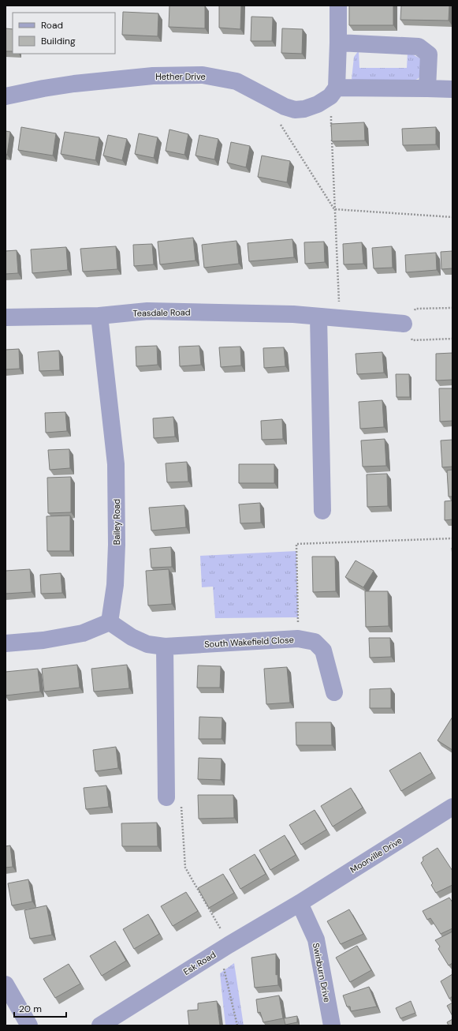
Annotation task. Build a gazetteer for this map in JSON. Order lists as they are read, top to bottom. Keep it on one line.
{"streets":{"street":["Hether Drive","Teasdale Road","Bailey Road","South Wakefield Close","Moorville Drive","Esk Road","Swinburn Drive"]},"crossings":[["Teasdale Road","Bailey Road"],["Bailey Road","South Wakefield Close"],["Moorville Drive","Esk Road"],["Moorville Drive","Swinburn Drive"],["Esk Road","Swinburn Drive"]],"legend":["Road","Building"],"scale_bar":"20 m"}
